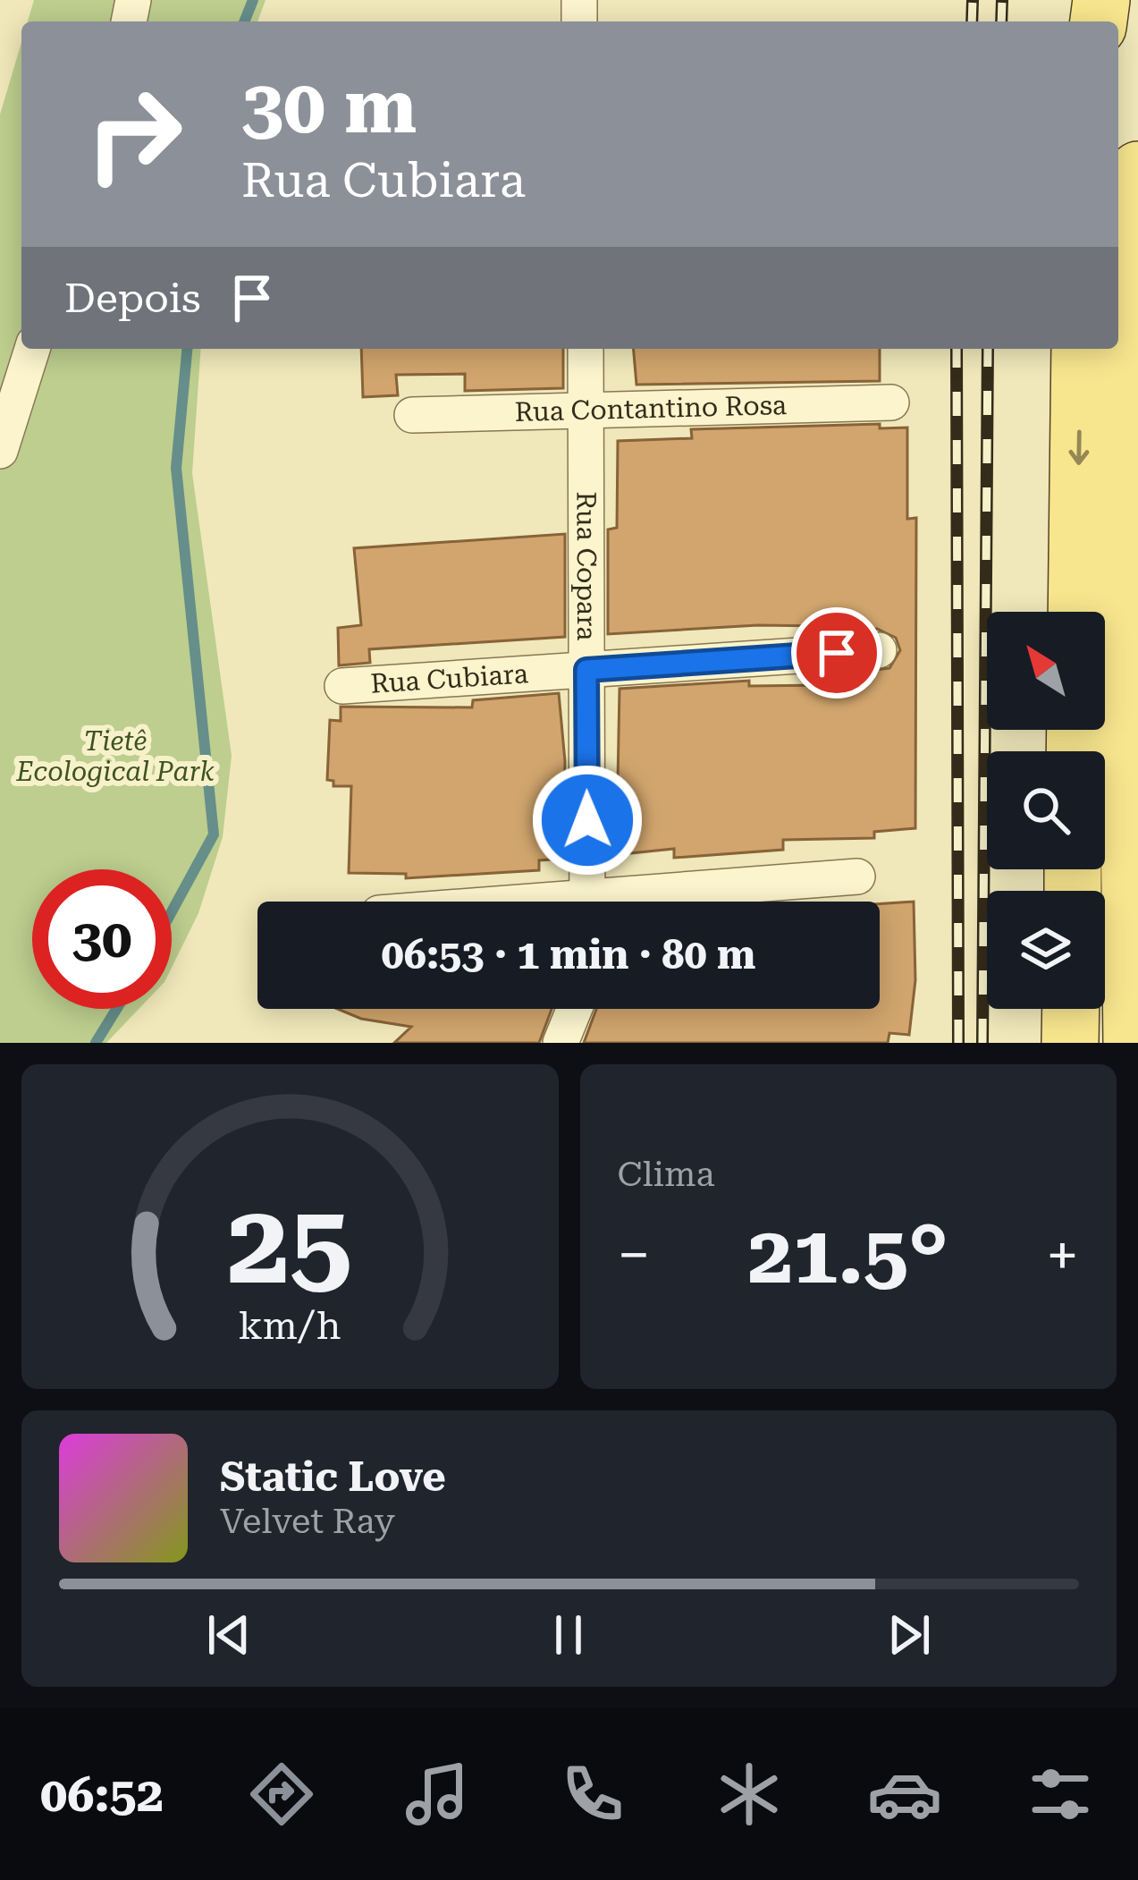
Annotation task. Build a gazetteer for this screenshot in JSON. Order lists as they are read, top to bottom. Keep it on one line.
{"streets":{"street":["Rua Contantino Rosa","Rua Copara","Rua Cubiara"]},"crossings":[["Rua Contantino Rosa","Rua Copara"],["Rua Copara","Rua Cubiara"]],"parks":["Tietê Ecological Park"],"north":"top left","page":{"turn":["30 m","Rua Cubiara"],"then":"Depois","limit":"30","trip":"06:53 · 1 min · 80 m","tile":"Clima","heat":["−","21.5°","+"],"song":["Static Love","Velvet Ray"],"tabs":"06:52","gauge":["25","km/h"]}}
